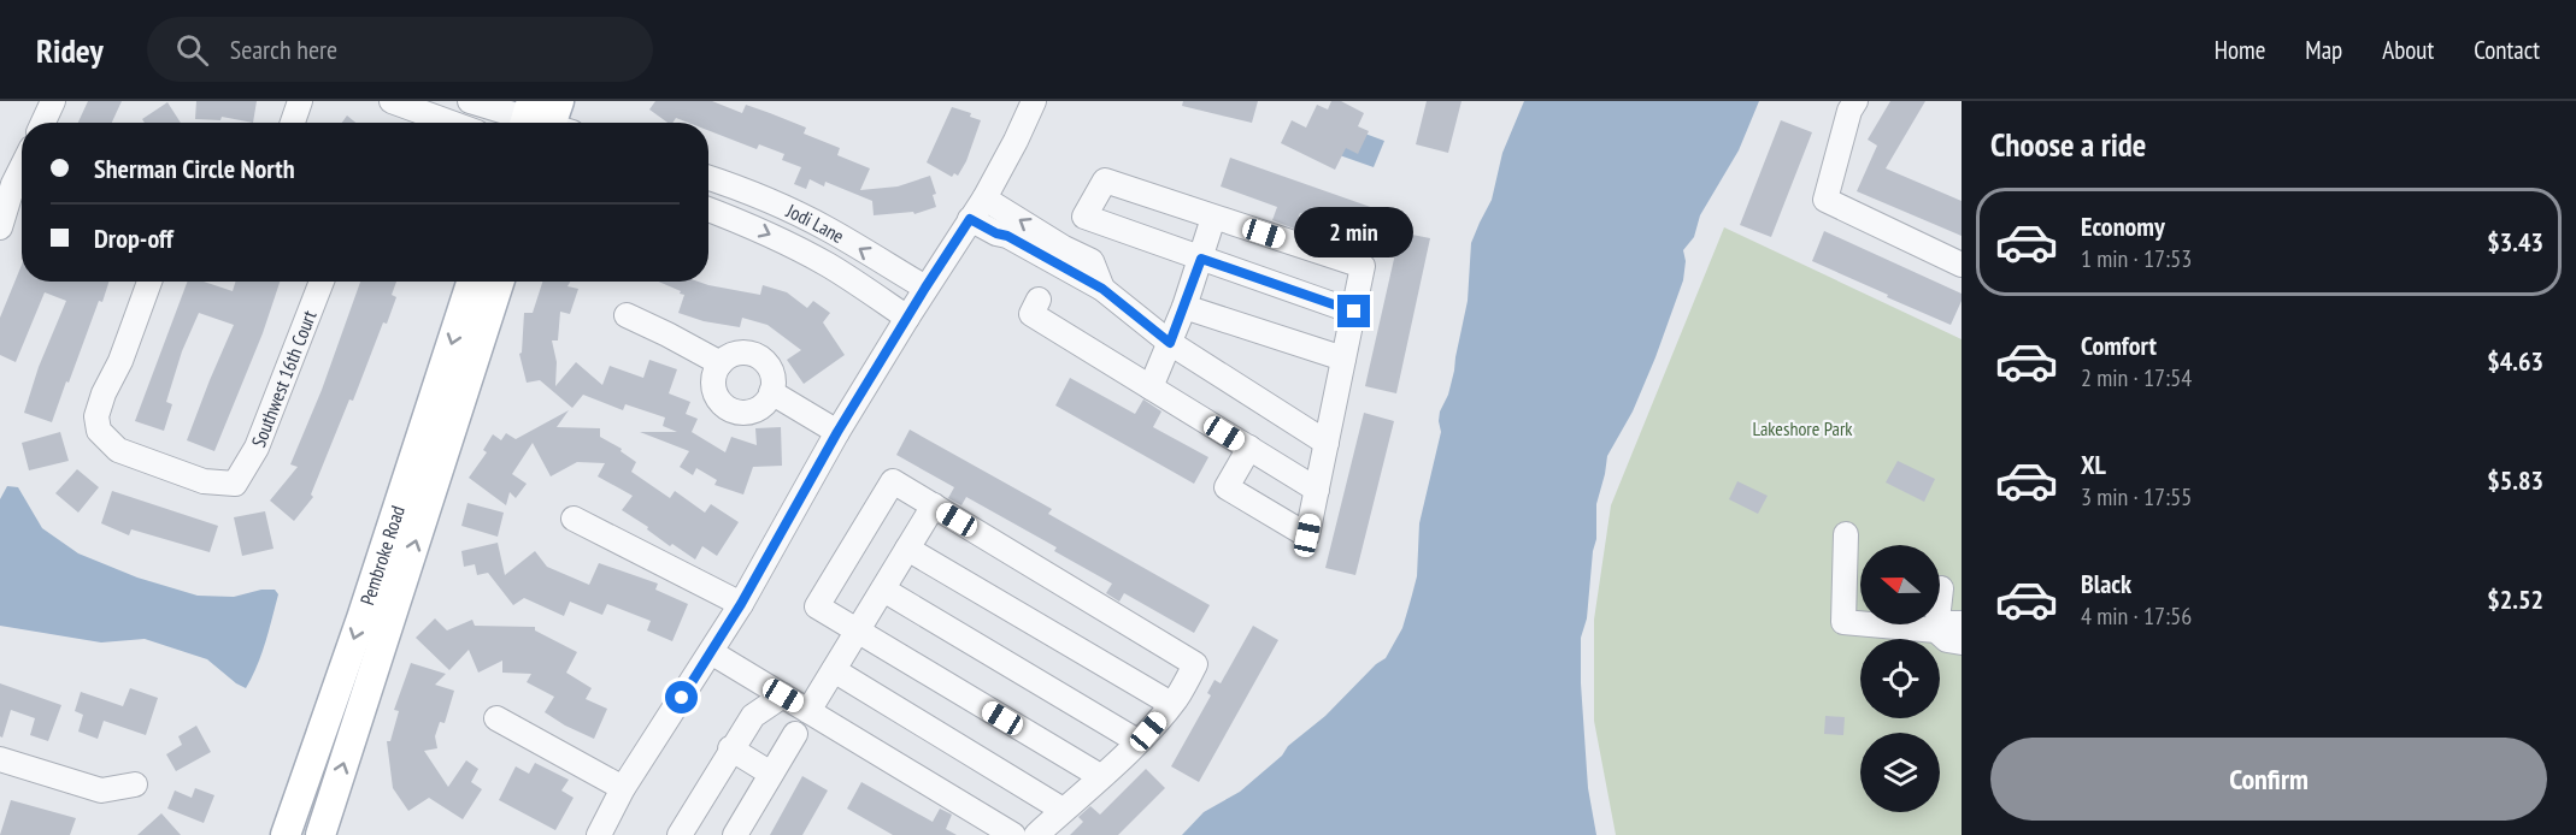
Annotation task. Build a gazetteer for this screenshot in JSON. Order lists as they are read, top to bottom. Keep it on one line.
{"streets":{"main road":["Pembroke Road"],"street":["Jodi Lane","Southwest 16th Court"]},"parks":["Lakeshore Park"],"north":"left","page":{"header":"Ridey","search":"Search here","nav":["Home","Map","About","Contact"],"heading":"Choose a ride","banner":["Sherman Circle North","Drop-off"],"list":[{"name":"Economy","note":"1 min · 17:53","value":"$3.43"},{"name":"Comfort","note":"2 min · 17:54","value":"$4.63"},{"name":"XL","note":"3 min · 17:55","value":"$5.83"},{"name":"Black","note":"4 min · 17:56","value":"$2.52"}],"bubble":"2 min","buttons":"Confirm"}}
